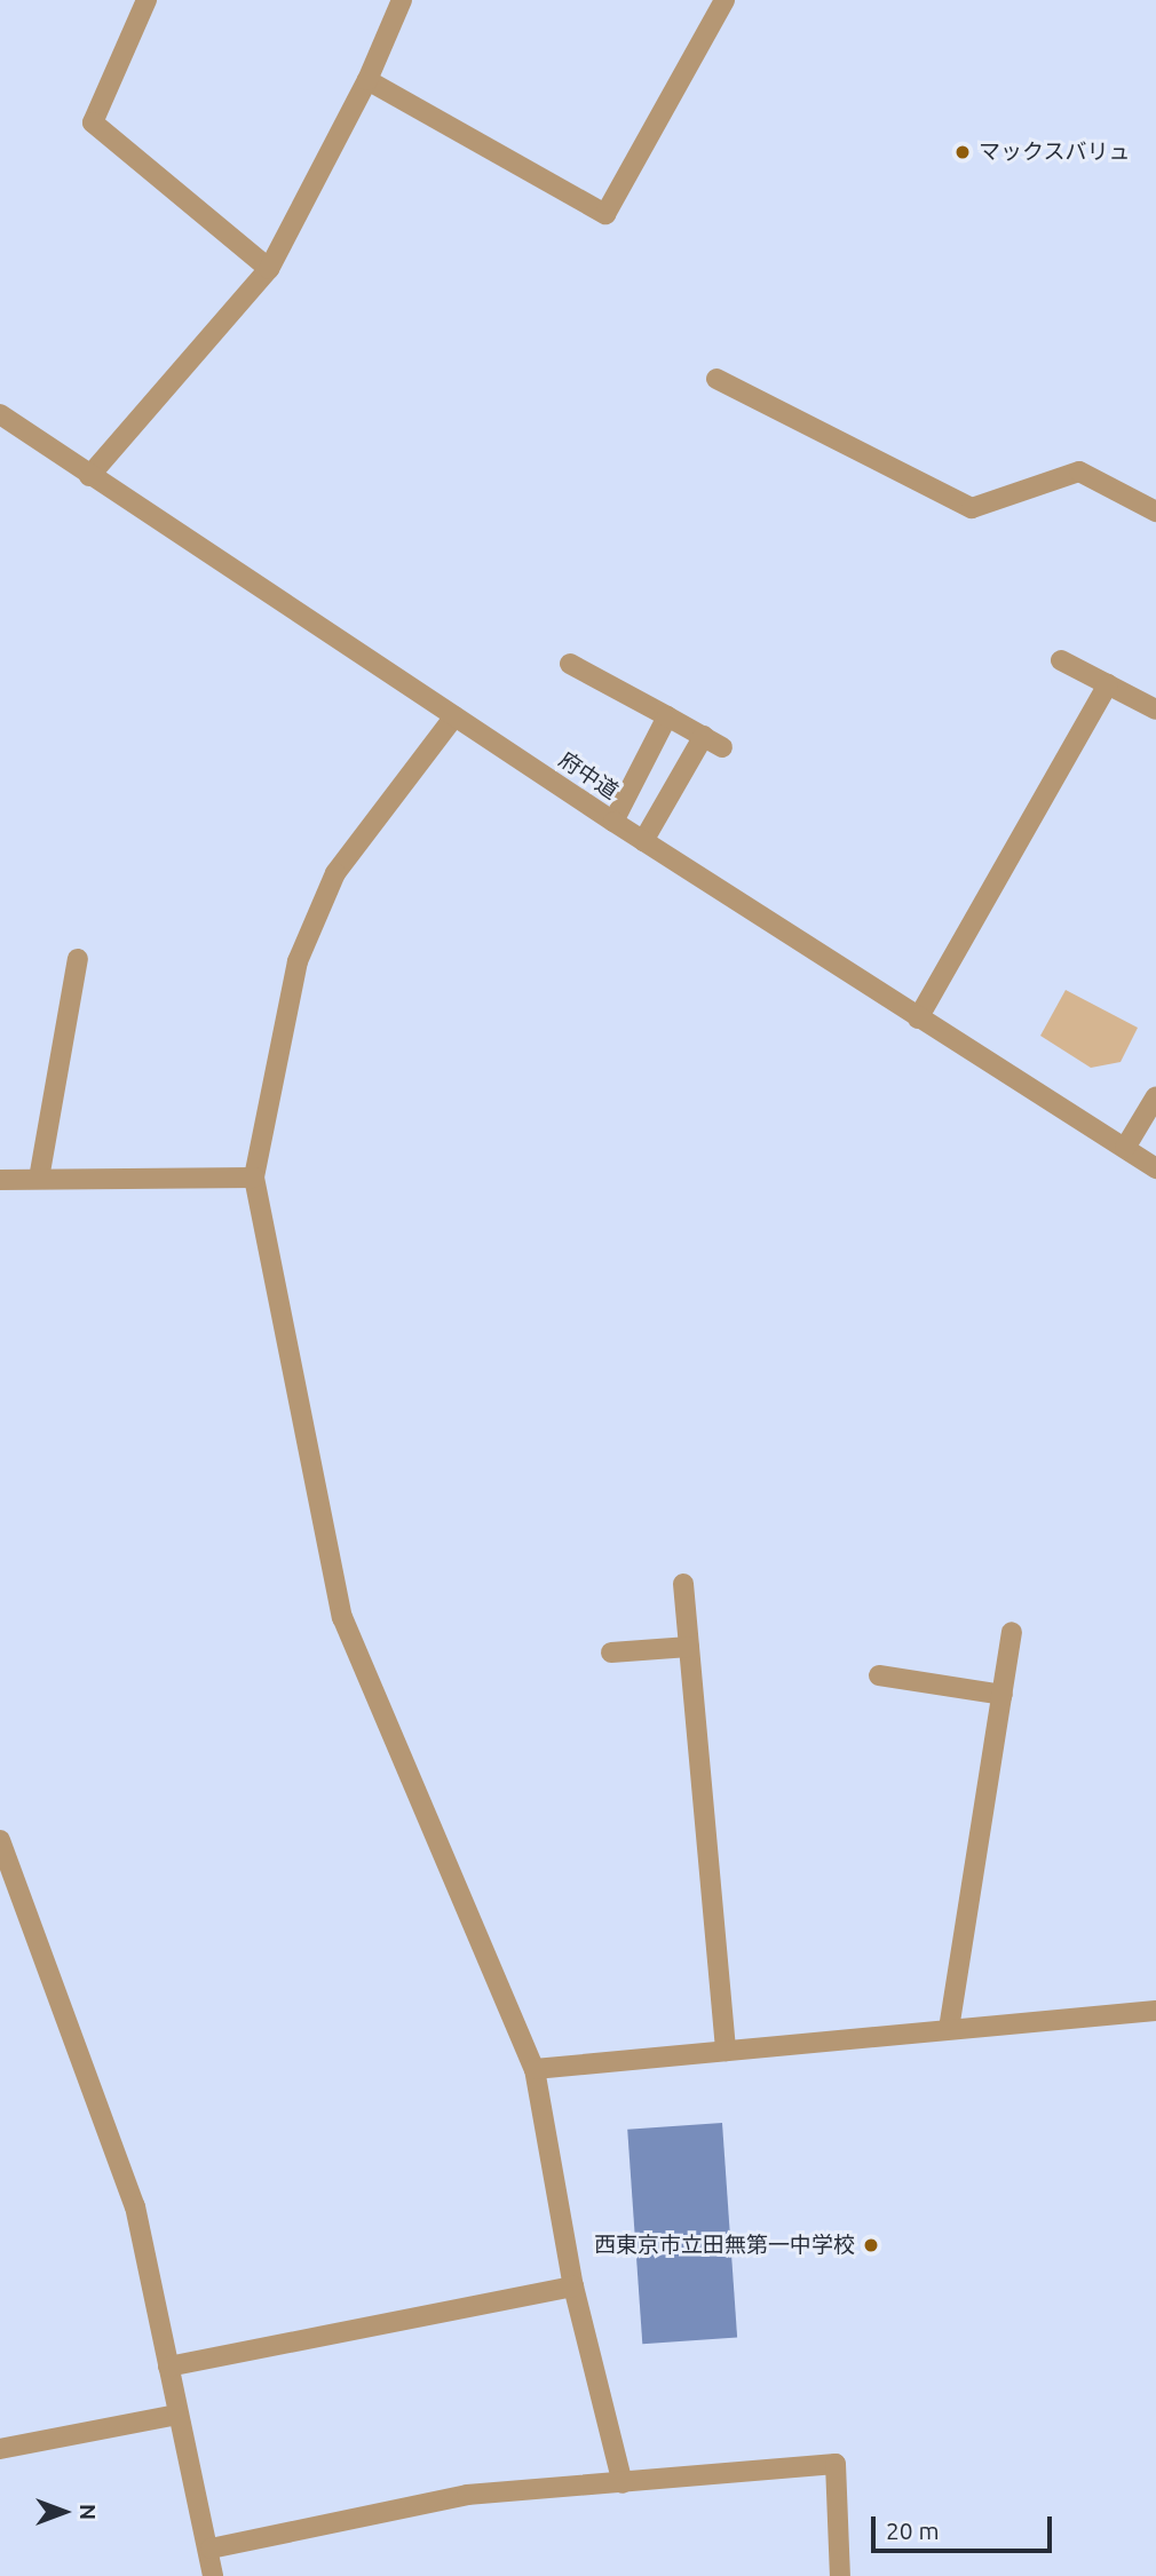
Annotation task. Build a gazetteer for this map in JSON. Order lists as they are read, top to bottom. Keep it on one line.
{"streets":{"street":["府中道"]},"places":["マックスバリュ","西東京市立田無第一中学校"],"scale_bar":"20 m","north":"right"}
